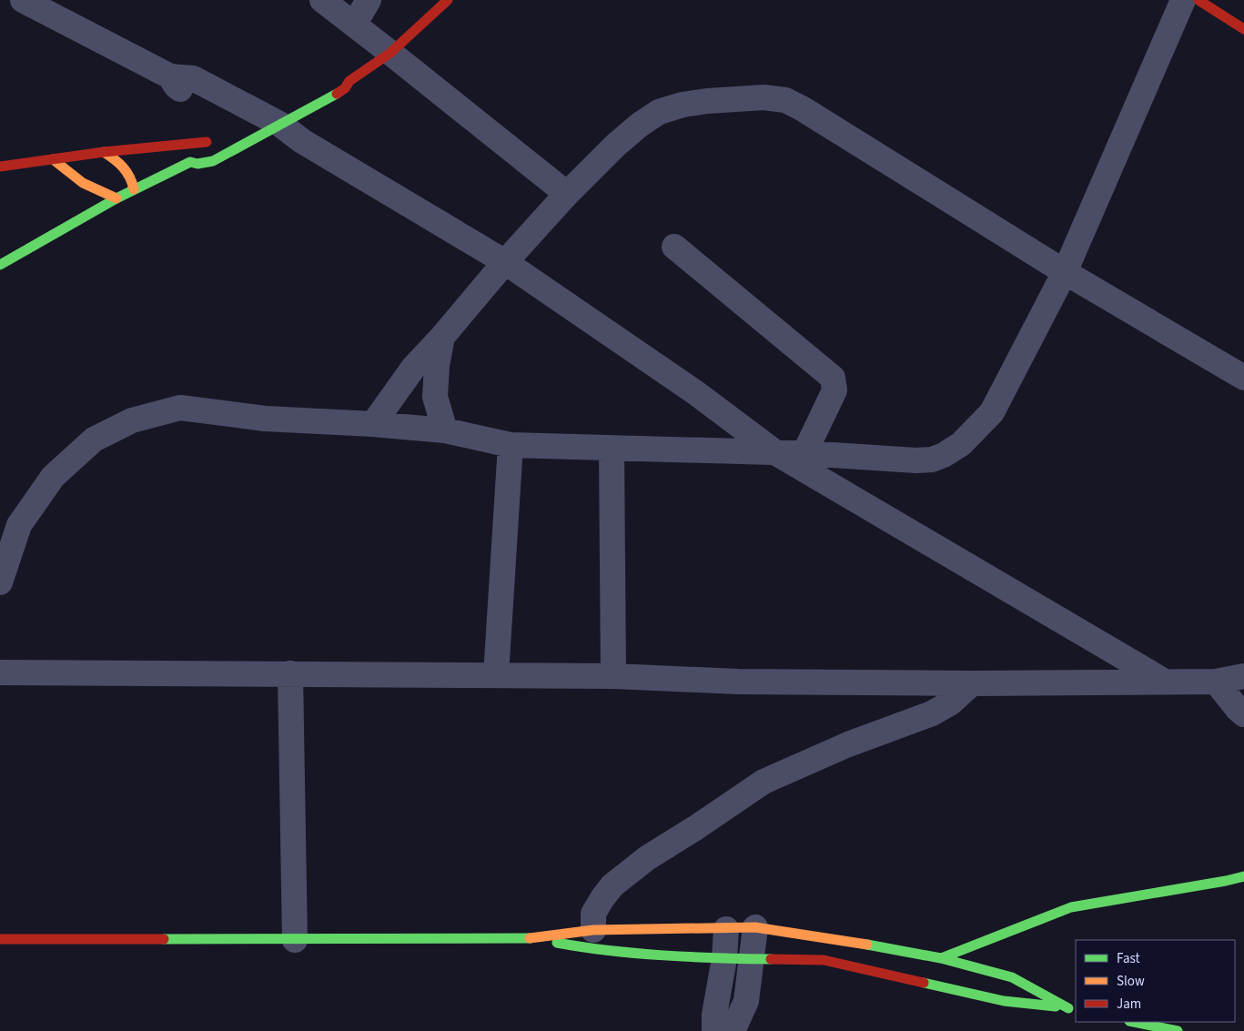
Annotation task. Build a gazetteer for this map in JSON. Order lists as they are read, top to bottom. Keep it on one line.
{"legend":["Fast","Slow","Jam"]}
